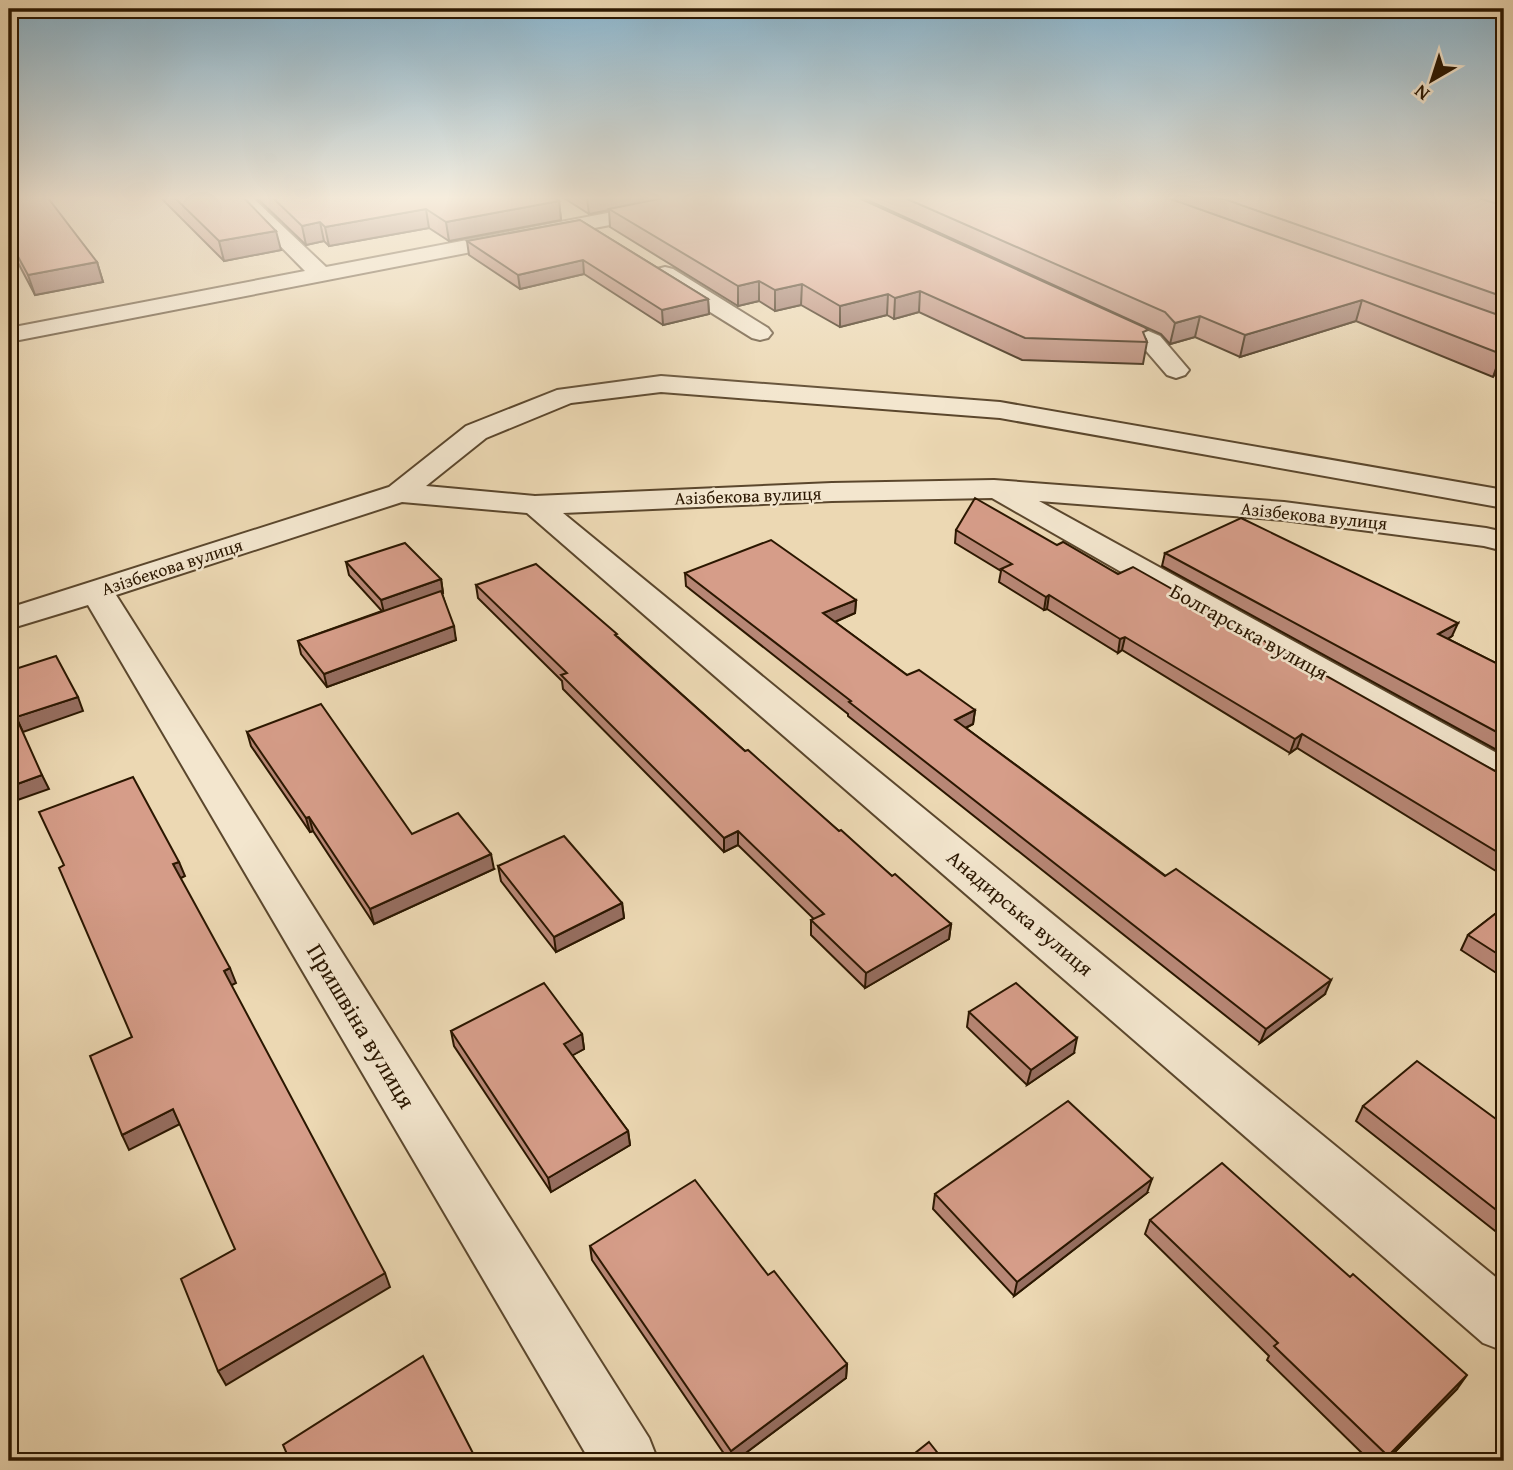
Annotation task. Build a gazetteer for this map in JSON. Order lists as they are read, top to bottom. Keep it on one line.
{"streets":{"street":["Азізбекова вулиця","Болгарська вулиця","Анадирська вулиця","Пришвіна вулиця"]},"crossings":[["Азізбекова вулиця","Болгарська вулиця"],["Азізбекова вулиця","Анадирська вулиця"],["Азізбекова вулиця","Пришвіна вулиця"]],"north":"bottom left"}
